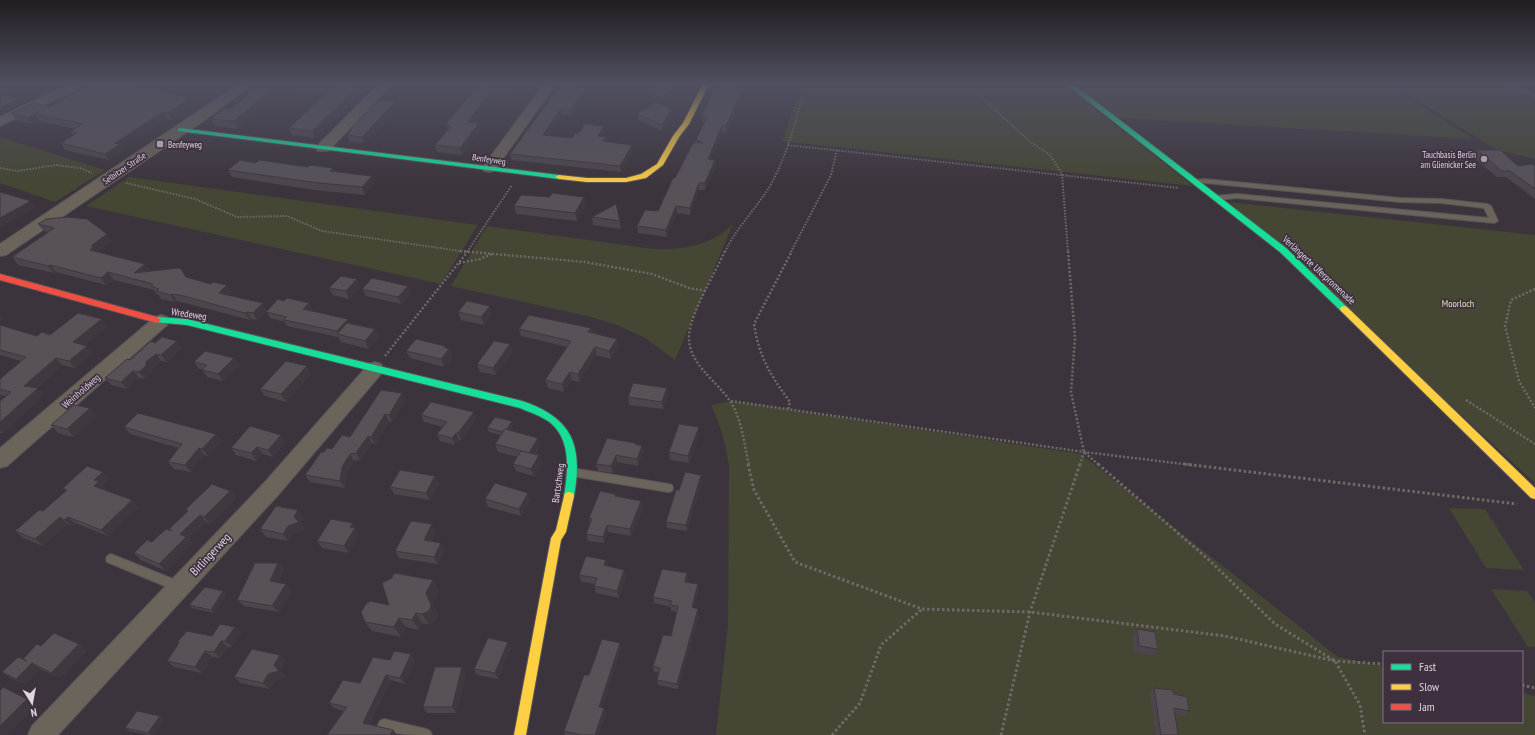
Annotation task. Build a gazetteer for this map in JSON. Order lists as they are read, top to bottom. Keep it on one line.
{"streets":{"street":["Benfeyweg","Selbitzer Straße","Verlängerte Uferpromenade","Wredeweg","Weinholdweg","Bartschweg","Birlingerweg"]},"crossings":[["Benfeyweg","Selbitzer Straße"],["Wredeweg","Weinholdweg"],["Wredeweg","Bartschweg"],["Wredeweg","Birlingerweg"],["Bartschweg","Birlingerweg"]],"parks":["Moorloch"],"places":{"transit":["Benfeyweg"],"other":["Tauchbasis Berlin am Glienicker See"]},"legend":["Fast","Slow","Jam"],"north":"bottom"}
